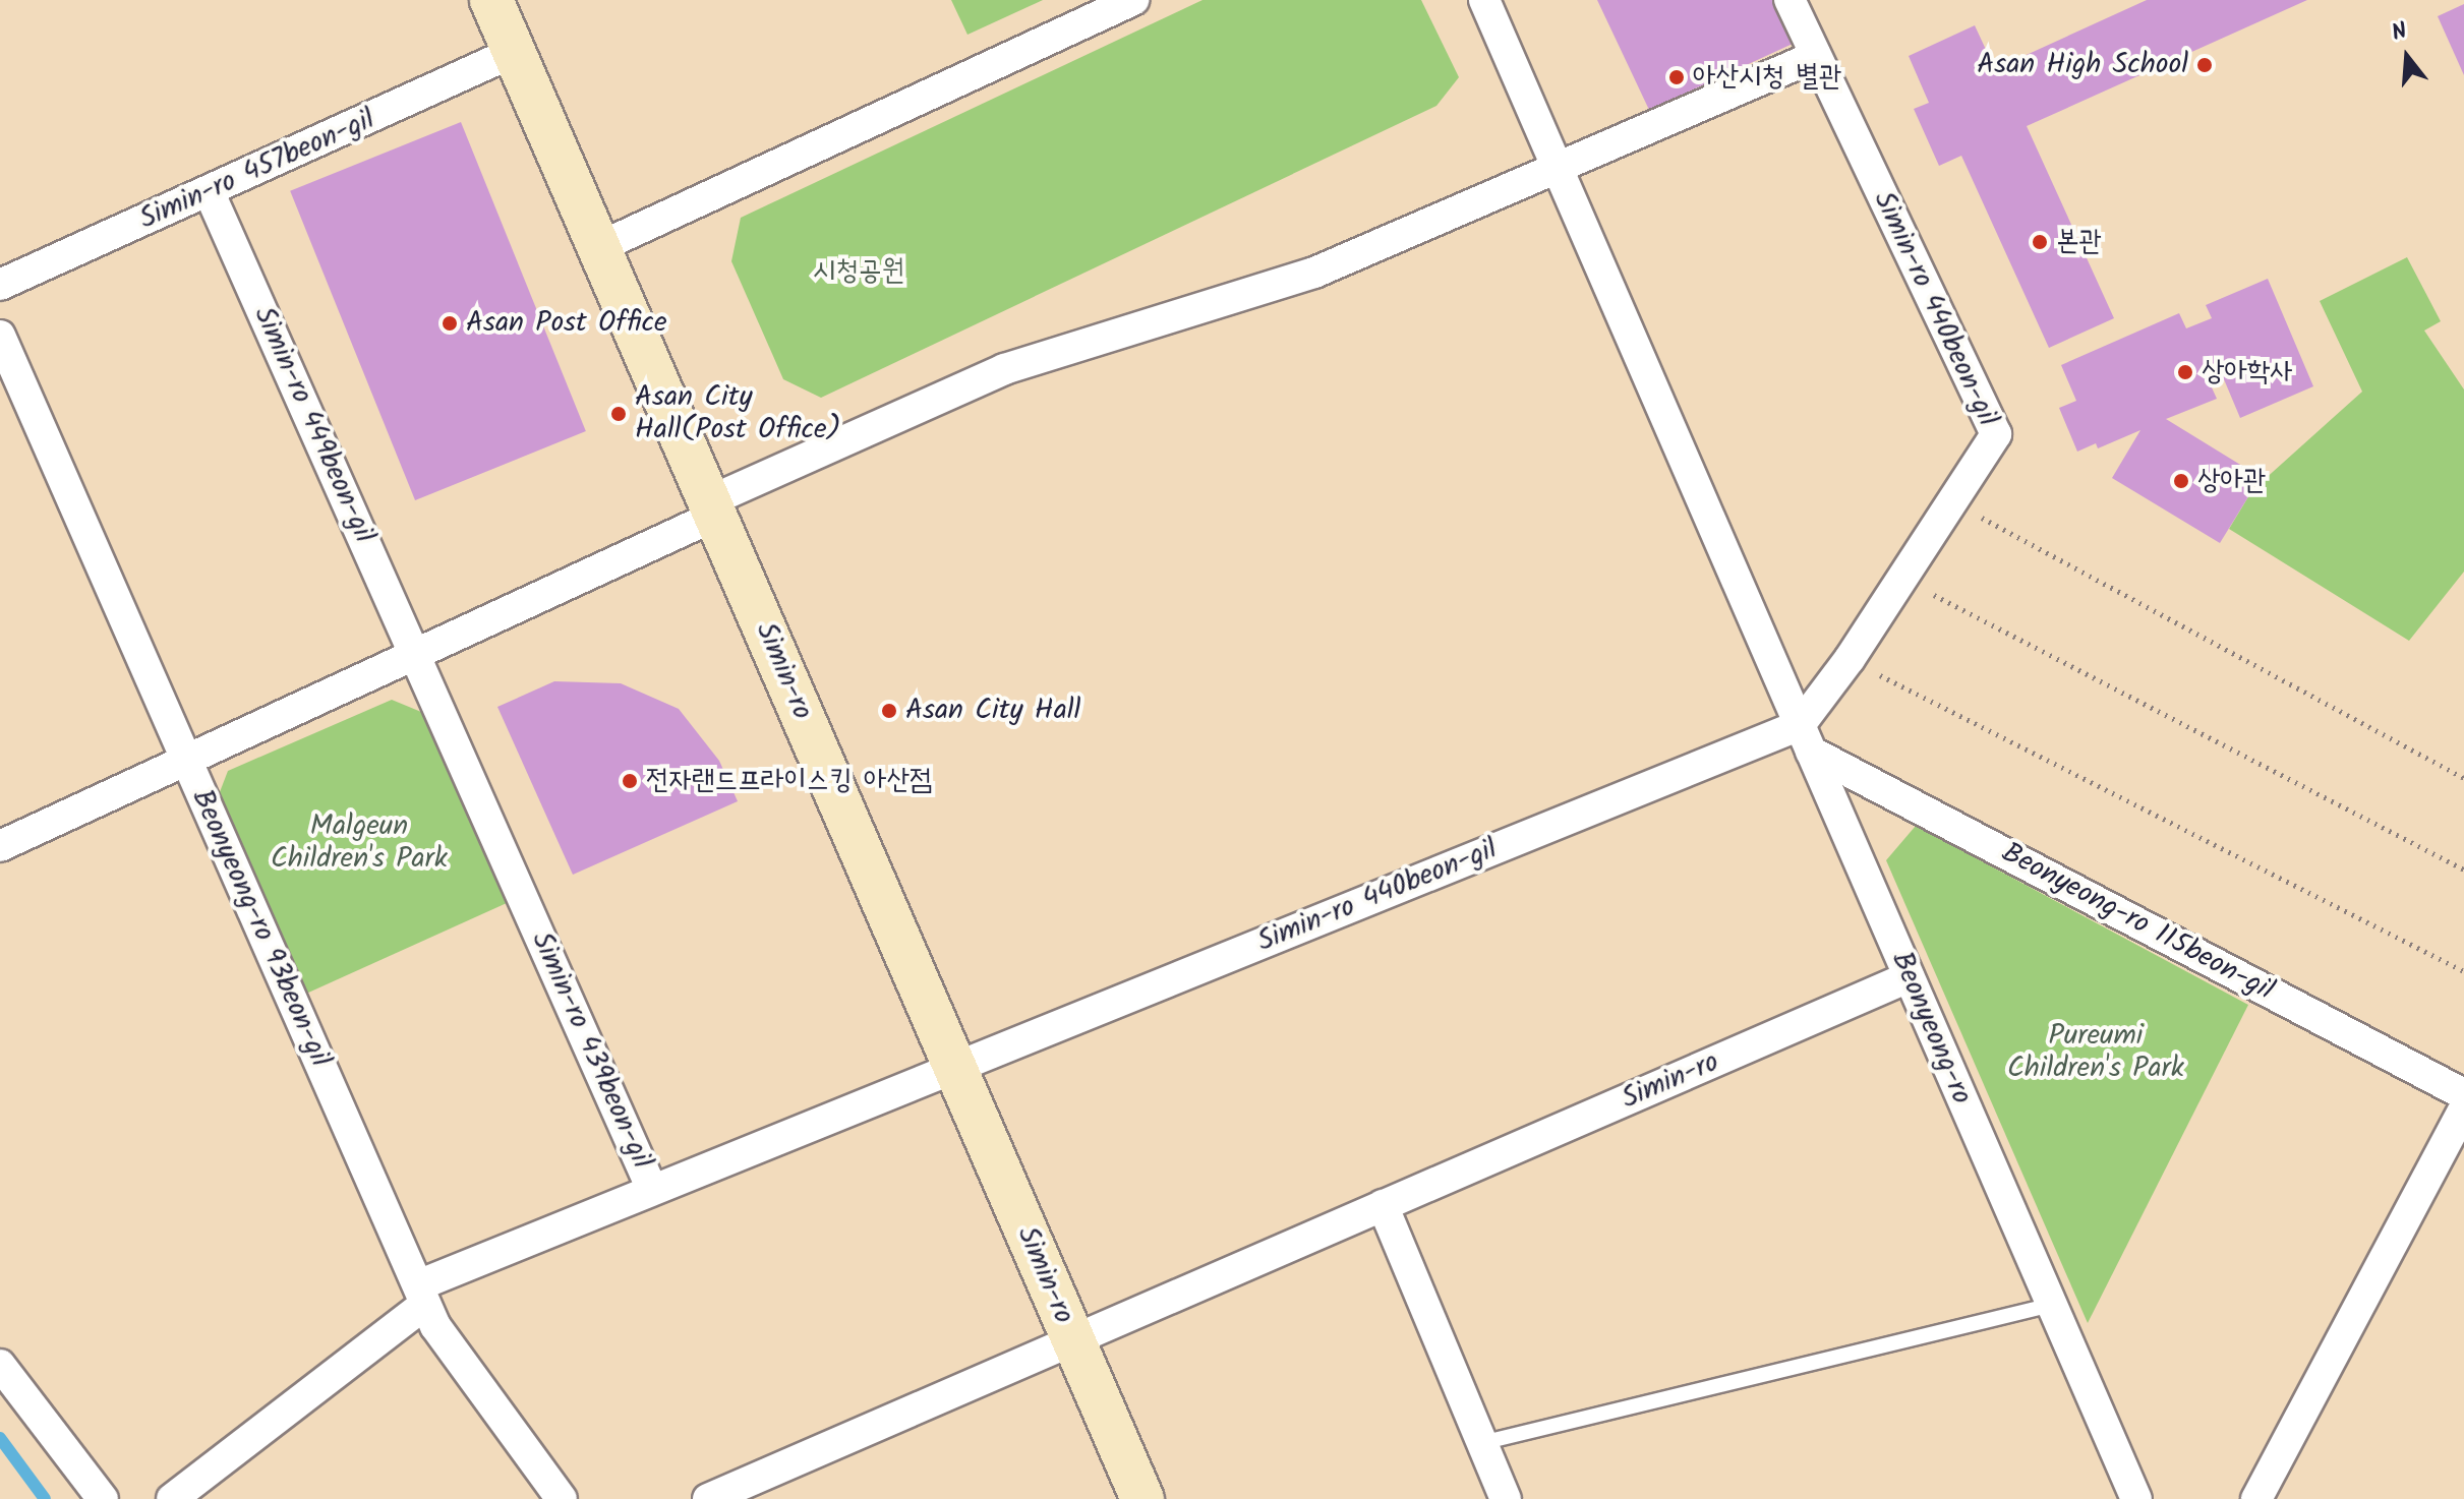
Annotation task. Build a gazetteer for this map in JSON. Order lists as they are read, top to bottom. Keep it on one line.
{"streets":{"main road":["Simin-ro"],"street":["Simin-ro 457beon-gil","Simin-ro 440beon-gil","Simin-ro 449beon-gil","Beonyeong-ro 115beon-gil","Beonyeong-ro 93beon-gil","Beonyeong-ro","Simin-ro 439beon-gil"]},"crossings":[["Simin-ro 457beon-gil","Simin-ro 449beon-gil"],["Simin-ro 457beon-gil","Simin-ro"],["Simin-ro 440beon-gil","Simin-ro"],["Simin-ro 440beon-gil","Beonyeong-ro 115beon-gil"],["Simin-ro 440beon-gil","Beonyeong-ro"],["Simin-ro 440beon-gil","Simin-ro 439beon-gil"],["Simin-ro 449beon-gil","Simin-ro 439beon-gil"],["Simin-ro","Beonyeong-ro"],["Simin-ro","Simin-ro 439beon-gil"],["Beonyeong-ro 115beon-gil","Beonyeong-ro"]],"parks":["시청공원","Malgeun Children's Park","Pureumi Children's Park"],"places":["Asan High School","아산시청 별관","본관","Asan Post Office","상아학사","Asan City Hall(Post Office)","상아관","Asan City Hall","전자랜드프라이스킹 아산점"],"north":"top"}
